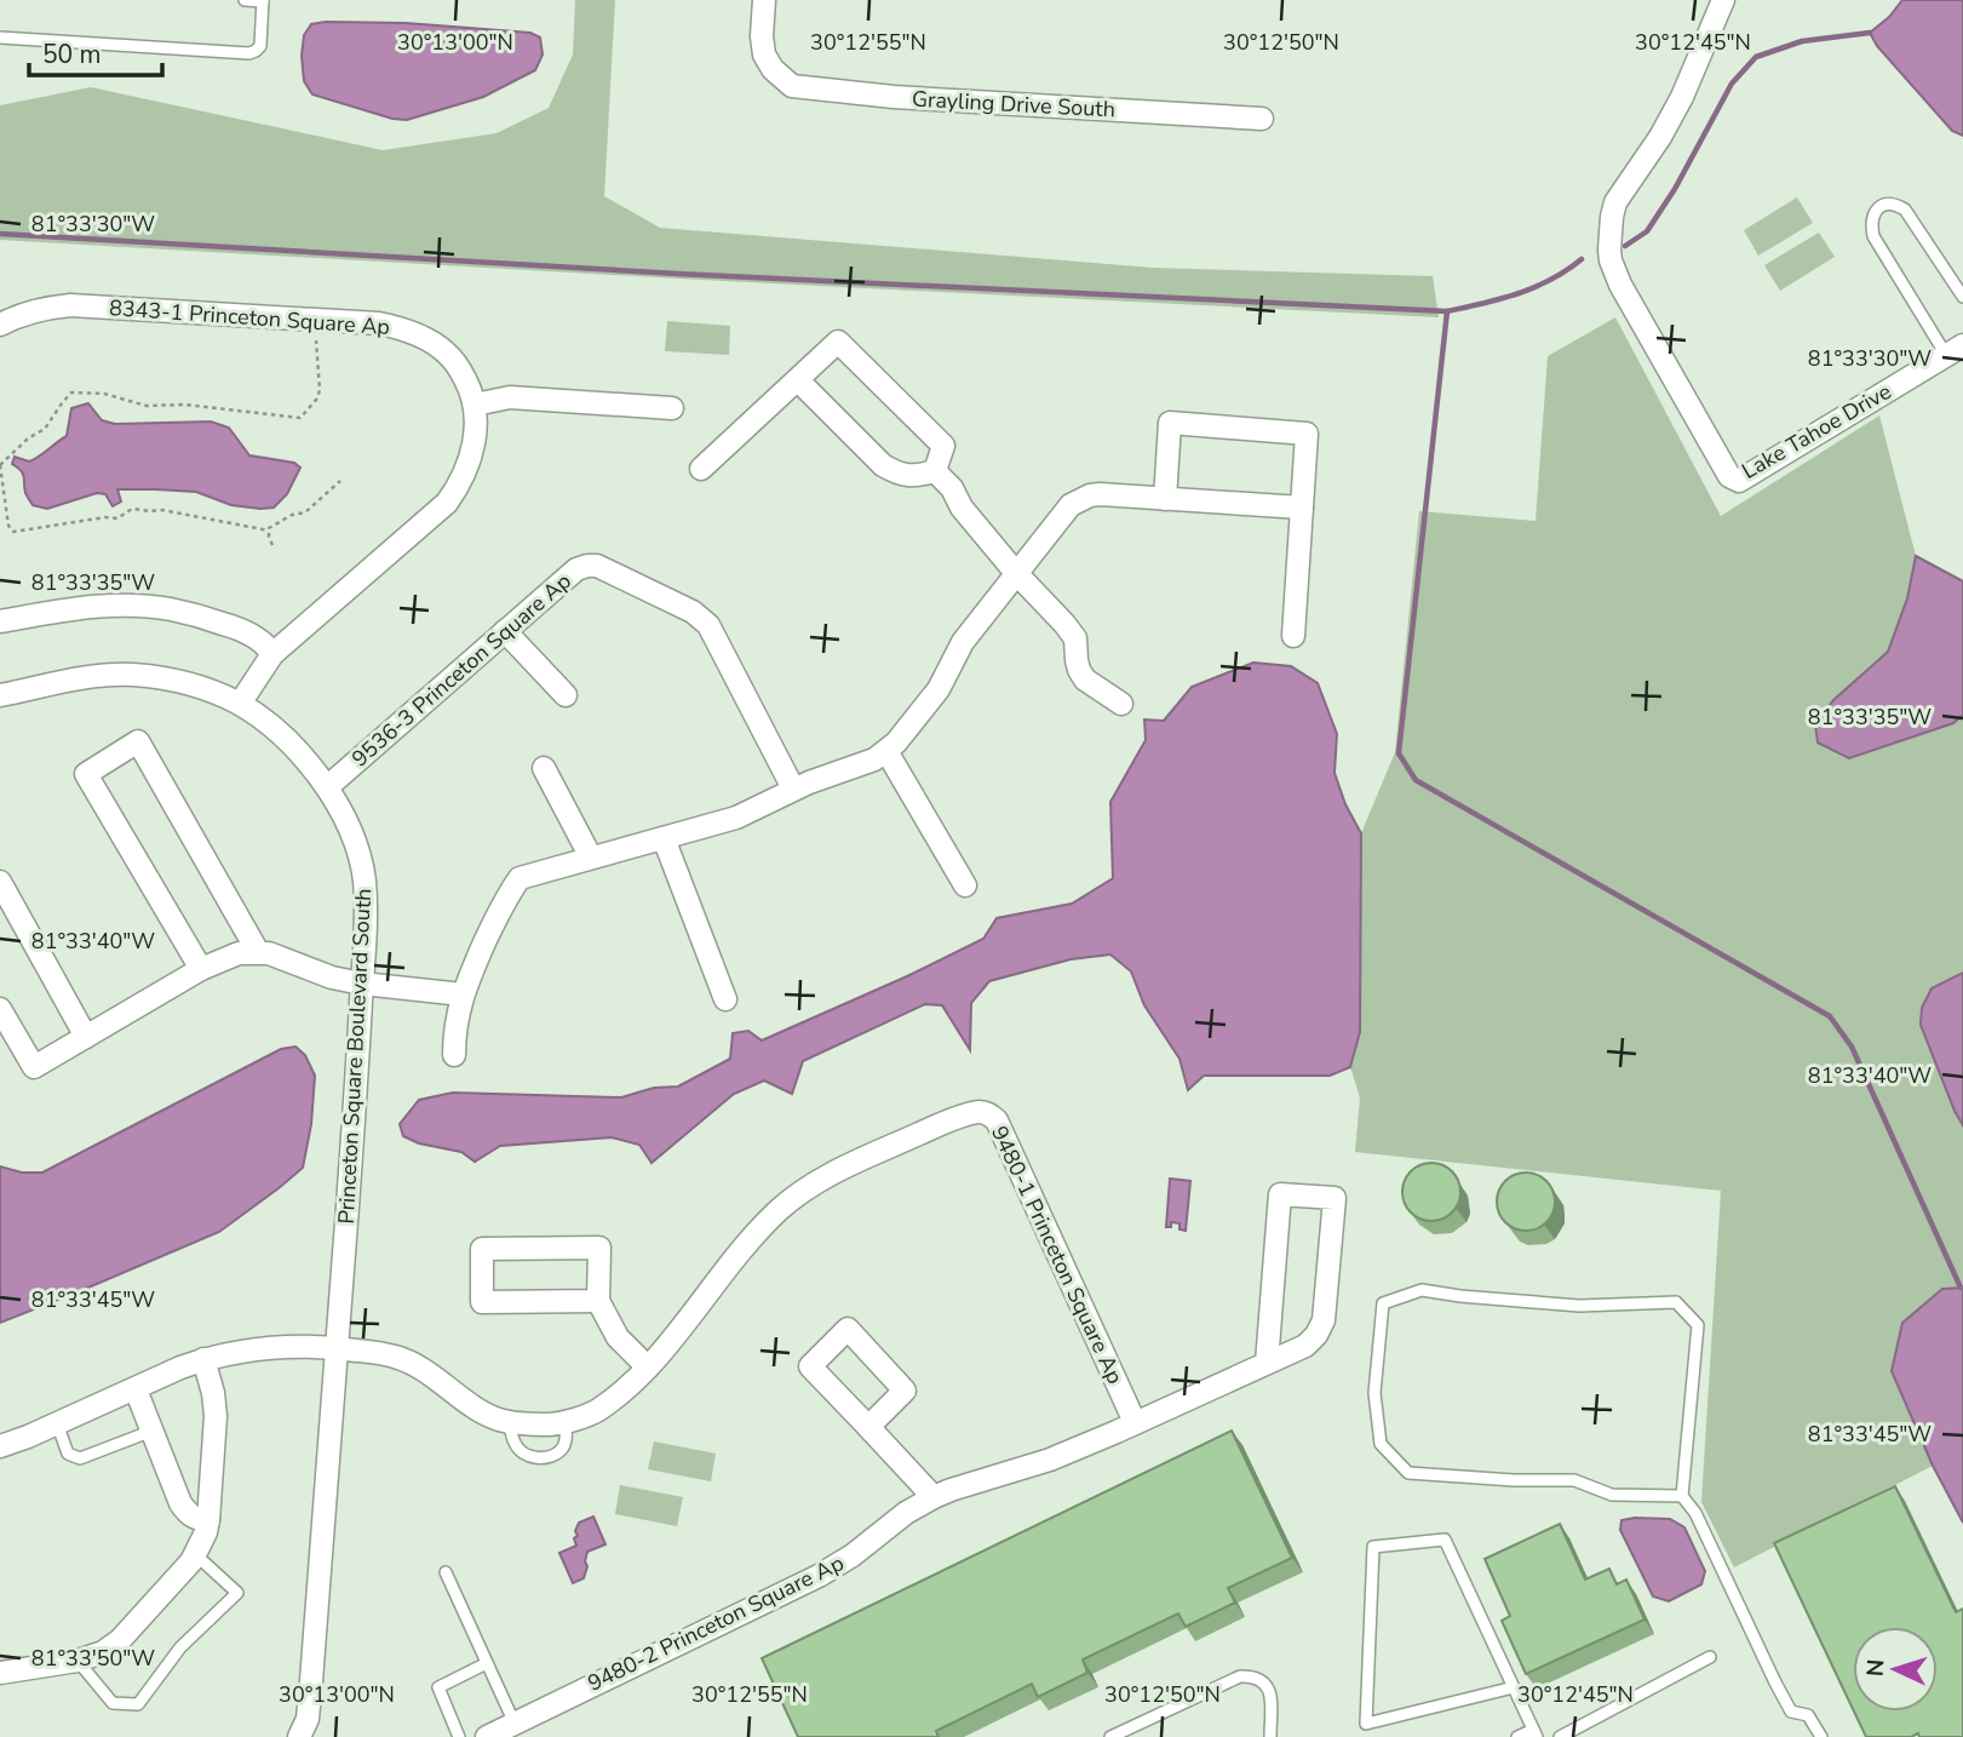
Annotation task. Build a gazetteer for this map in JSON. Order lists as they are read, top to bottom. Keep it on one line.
{"streets":{"street":["Grayling Drive South","8343-1 Princeton Square Ap","Lake Tahoe Drive","9536-3 Princeton Square Ap","Princeton Square Boulevard South","9480-1 Princeton Square Ap","9480-2 Princeton Square Ap"]},"crossings":[["8343-1 Princeton Square Ap","Princeton Square Boulevard South"],["9536-3 Princeton Square Ap","Princeton Square Boulevard South"],["Princeton Square Boulevard South","9480-1 Princeton Square Ap"],["9480-1 Princeton Square Ap","9480-2 Princeton Square Ap"]],"scale_bar":"50 m","north":"left","coordinates":["30°13'00\"N","30°12'55\"N","30°12'50\"N","30°12'45\"N","81°33'30\"W","81°33'35\"W","81°33'40\"W","81°33'45\"W","81°33'50\"W"]}
